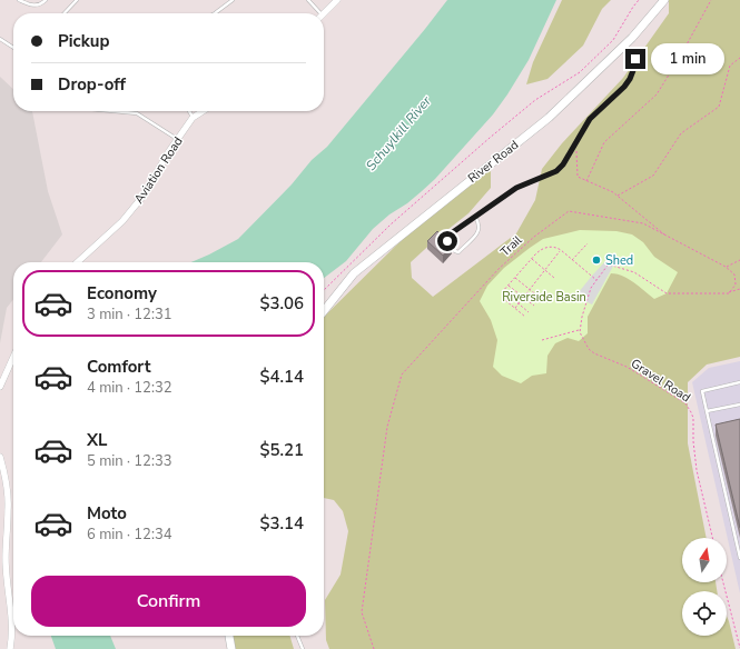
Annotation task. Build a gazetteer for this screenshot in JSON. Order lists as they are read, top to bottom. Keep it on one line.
{"streets":{"street":["River Road","Aviation Road"],"path":["Trail","Gravel Road"]},"water":["Schuylkill River"],"parks":["Riverside Basin"],"places":["Shed"],"north":"top","page":{"banner":["Pickup","Drop-off"],"bubble":"1 min","list":[{"name":"Economy","note":"3 min · 12:31","value":"$3.06"},{"name":"Comfort","note":"4 min · 12:32","value":"$4.14"},{"name":"XL","note":"5 min · 12:33","value":"$5.21"},{"name":"Moto","note":"6 min · 12:34","value":"$3.14"}],"buttons":"Confirm"}}
